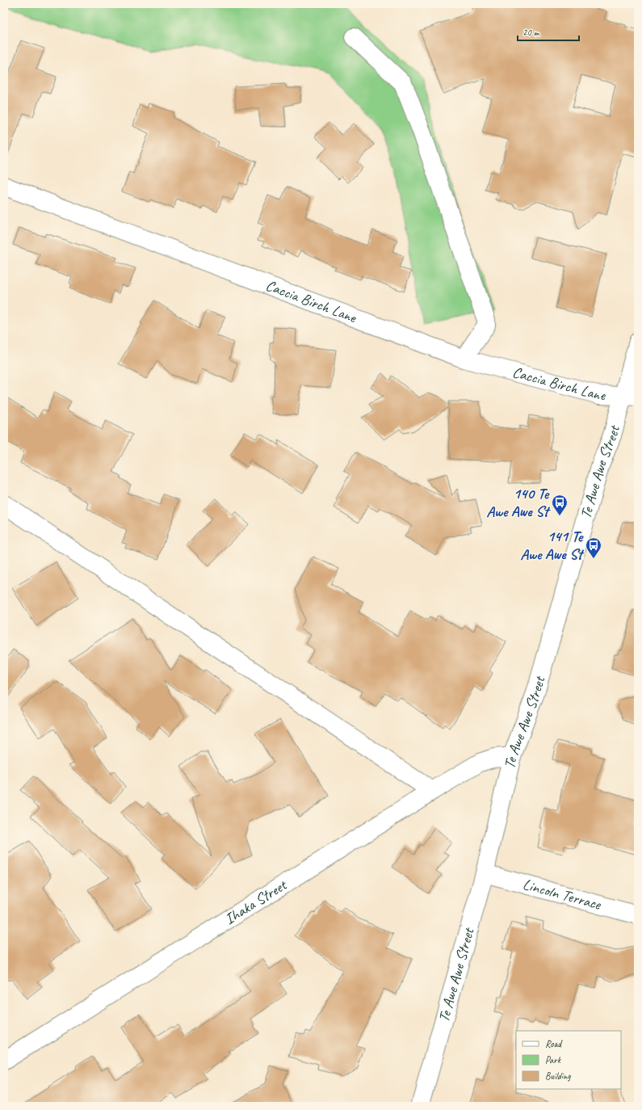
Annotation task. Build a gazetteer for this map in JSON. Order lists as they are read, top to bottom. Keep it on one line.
{"streets":{"street":["Caccia Birch Lane","Te Awe Awe Street","Lincoln Terrace","Ihaka Street"]},"crossings":[["Caccia Birch Lane","Te Awe Awe Street"],["Te Awe Awe Street","Lincoln Terrace"],["Te Awe Awe Street","Ihaka Street"]],"places":{"bus stop":["140 Te Awe Awe St","141 Te Awe Awe St"]},"legend":["Road","Park","Building"],"scale_bar":"20 m"}
